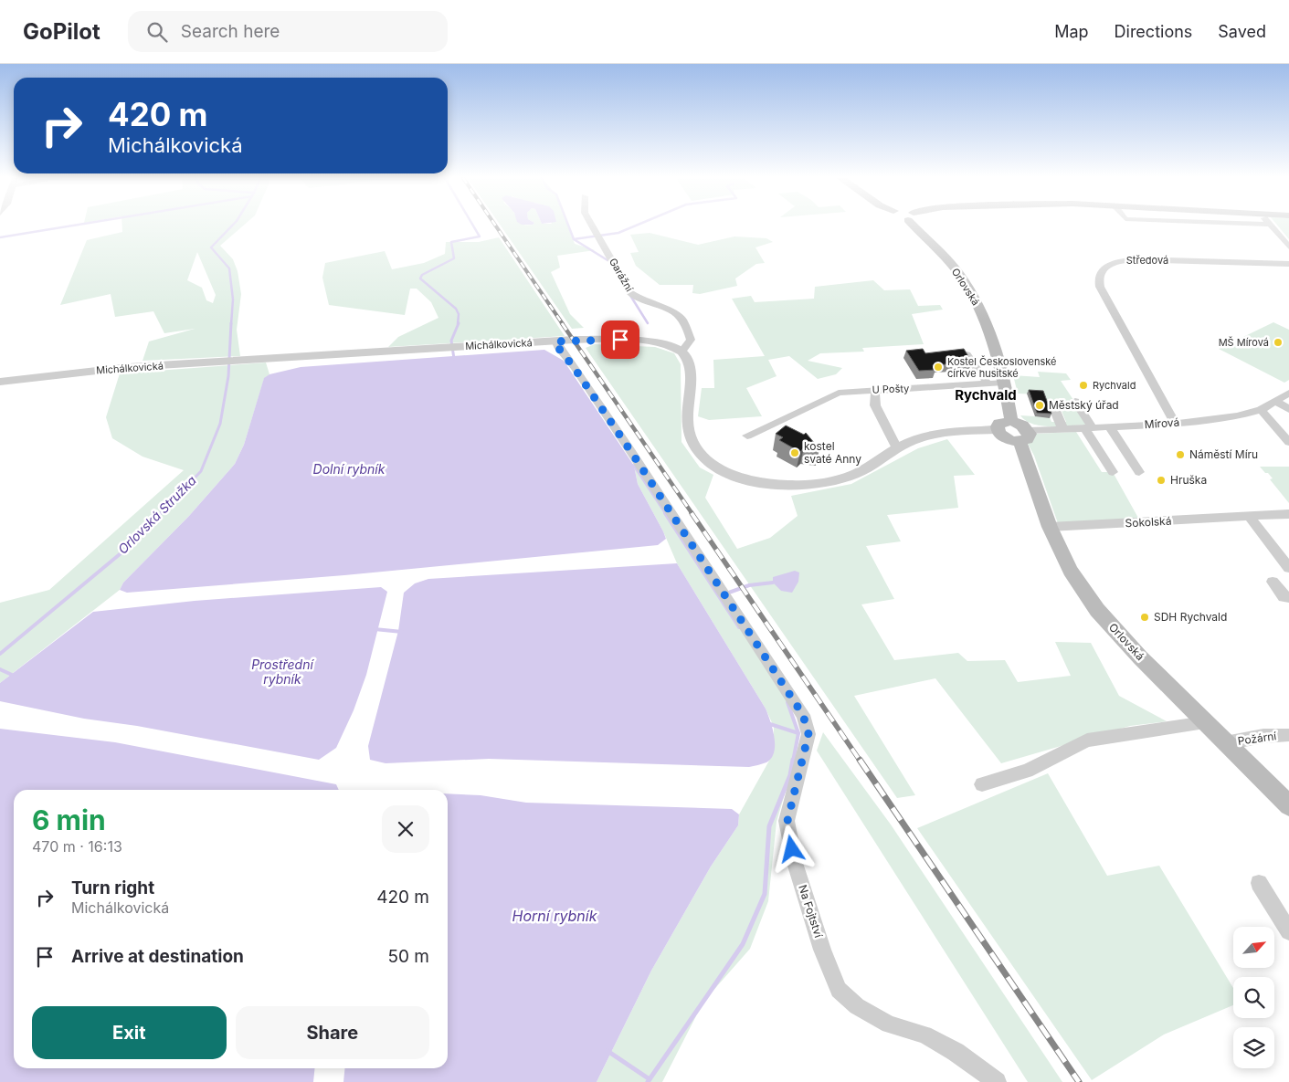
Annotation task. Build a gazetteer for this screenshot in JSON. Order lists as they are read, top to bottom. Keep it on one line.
{"streets":{"main road":["Orlovská"],"street":["Středová","Garážní","Michálkovická","U Pošty","Mírová","Sokolská","Požární","Na Fojtství"]},"crossings":[["Středová","Mírová"],["Garážní","Michálkovická"],["Orlovská","U Pošty"],["Orlovská","Mírová"],["Orlovská","Sokolská"],["Orlovská","Požární"],["Michálkovická","Na Fojtství"]],"districts":["Rychvald"],"water":["Dolní rybník","Orlovská Stružka","Prostřední rybník","Horní rybník"],"places":["MŠ Mírová","Kostel Československé církve husitské","Rychvald","Městský úřad","kostel svaté Anny","Náměstí Míru","Hruška","SDH Rychvald"],"north":"top right","page":{"header":"GoPilot","search":"Search here","nav":["Map","Directions","Saved"],"turn":["420 m","Michálkovická"],"heading":["6 min","470 m · 16:13"],"list":[{"name":"Turn right","note":"Michálkovická","value":"420 m"},{"name":"Arrive at destination","value":"50 m"}],"buttons":["Exit","Share"]}}
